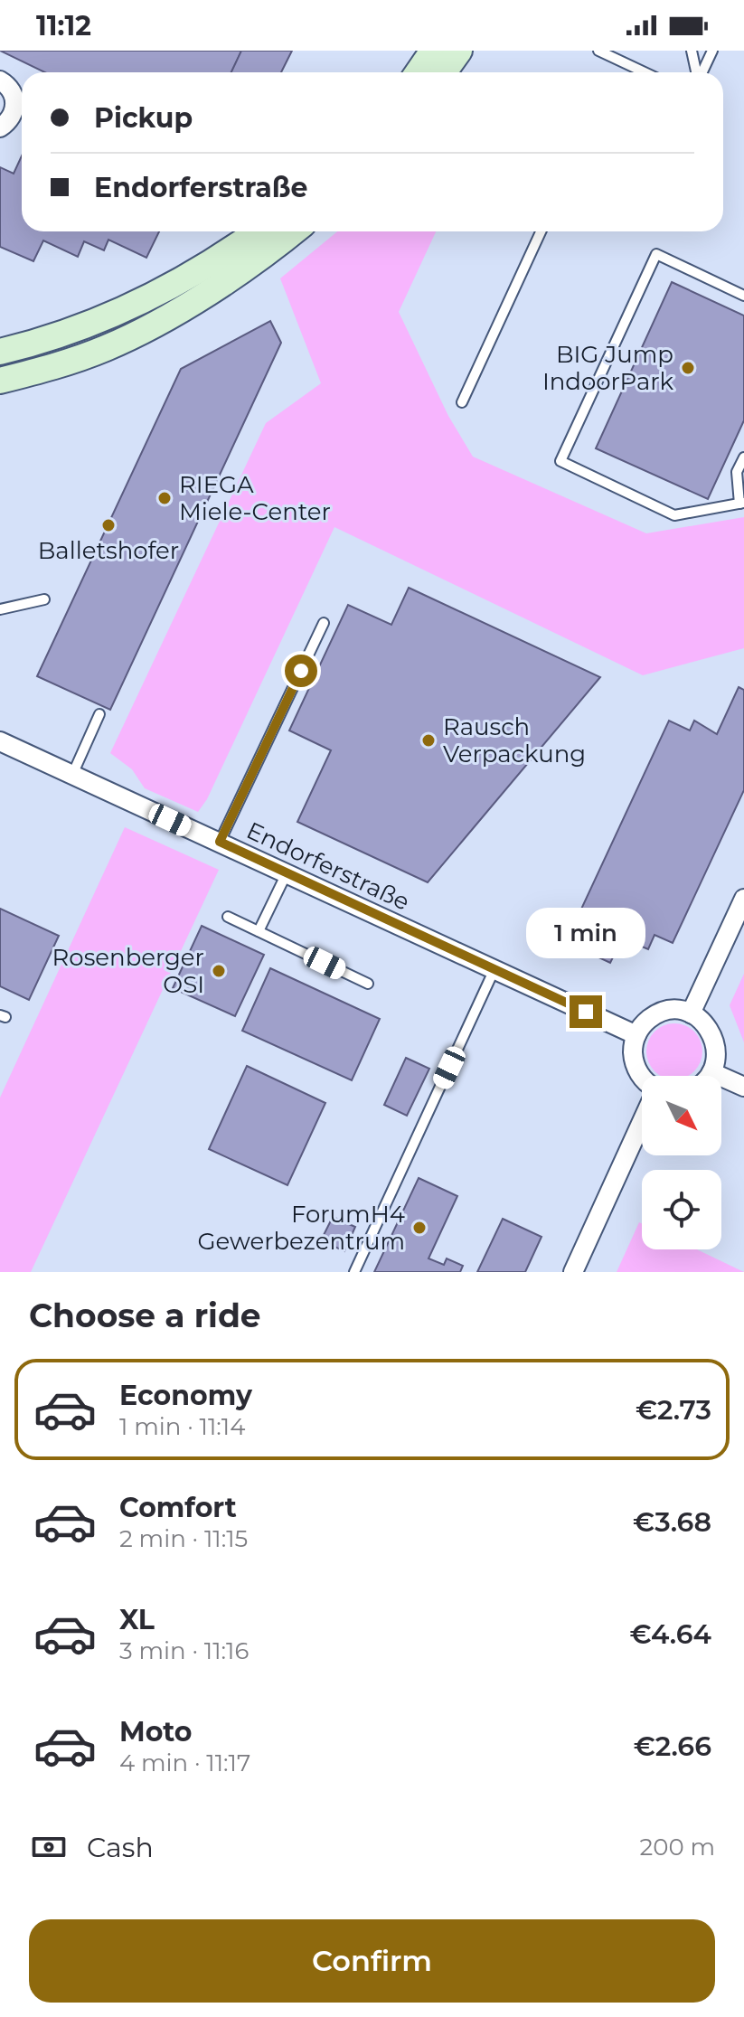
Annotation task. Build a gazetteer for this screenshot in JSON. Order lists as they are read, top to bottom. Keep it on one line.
{"streets":{"street":["Endorferstraße"]},"places":["BIG Jump IndoorPark","RIEGA Miele-Center","Balletshofer","Rausch Verpackung","Rosenberger OSI","ForumH4 Gewerbezentrum"],"north":"bottom right","page":{"status":"11:12","banner":["Pickup","Endorferstraße"],"bubble":"1 min","heading":"Choose a ride","list":[{"name":"Economy","note":"1 min · 11:14","value":"€2.73"},{"name":"Comfort","note":"2 min · 11:15","value":"€3.68"},{"name":"XL","note":"3 min · 11:16","value":"€4.64"},{"name":"Moto","note":"4 min · 11:17","value":"€2.66"}],"pay":["Cash","200 m"],"buttons":"Confirm"}}
